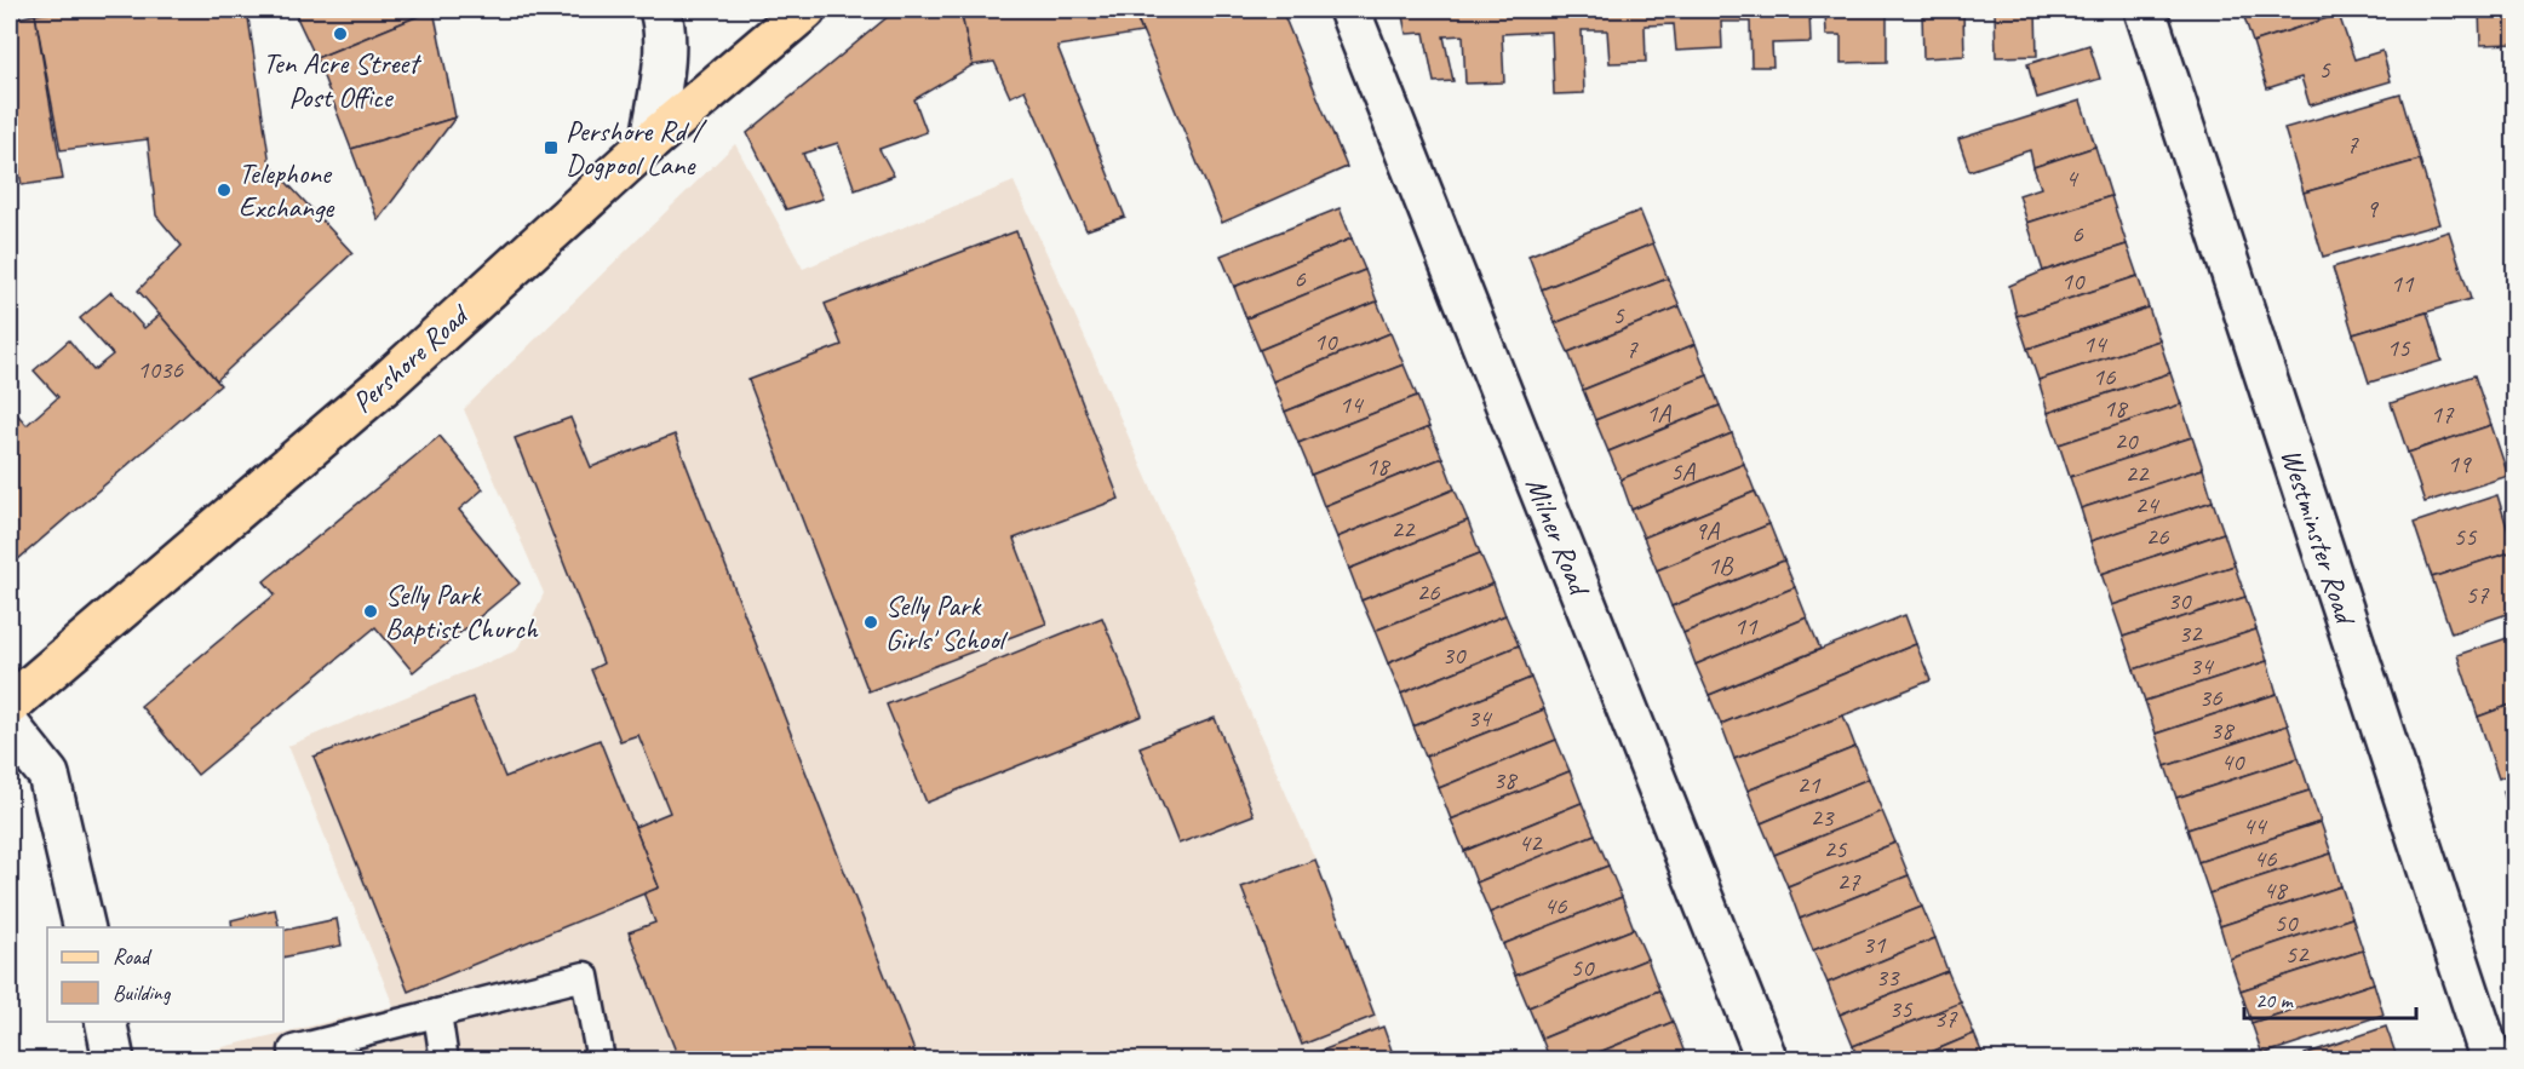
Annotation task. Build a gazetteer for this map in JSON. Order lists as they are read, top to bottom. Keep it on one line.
{"streets":{"main road":["Pershore Road"],"street":["Milner Road","Westminster Road"]},"places":{"other":["Ten Acre Street Post Office","Telephone Exchange","Selly Park Baptist Church","Selly Park Girls' School"],"transit":["Pershore Rd / Dogpool Lane"]},"house_numbers":["5","7","4","9","6","6","10","11","5","10","14","15","7","1036","16","14","18","1A","17","20","19","18","5A","22","24","22","9A","26","55","1B","26","57","30","11","32","30","34","36","34","38","40","38","21","23","44","42","25","46","27","48","46","50","31","52","50","33","35","37"],"legend":["Road","Building"],"scale_bar":"20 m"}
